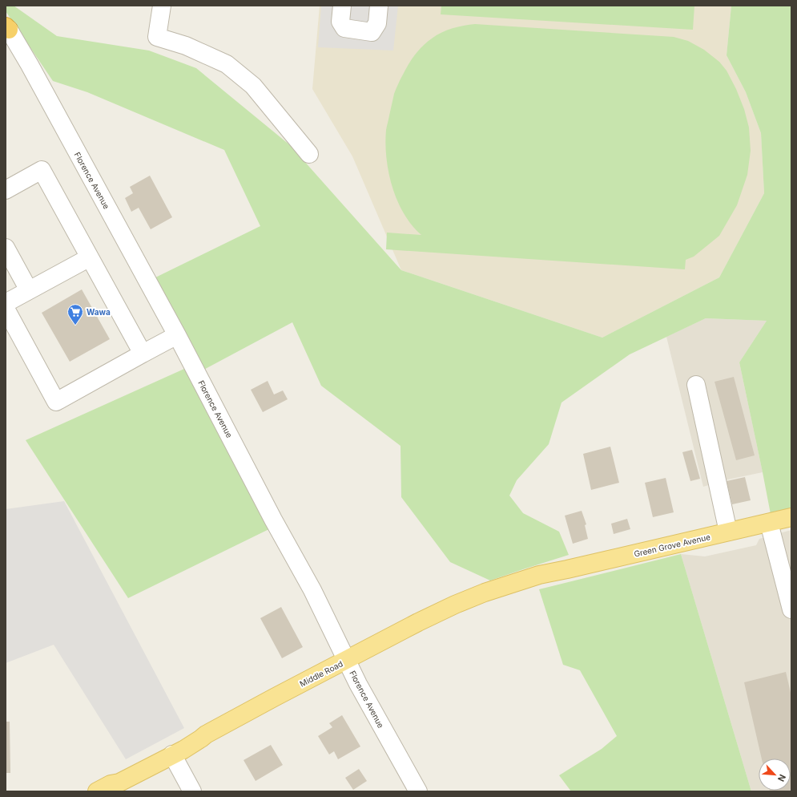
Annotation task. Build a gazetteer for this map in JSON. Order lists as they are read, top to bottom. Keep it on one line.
{"streets":{"main road":["Green Grove Avenue","Middle Road"],"street":["Florence Avenue"]},"crossings":[["Florence Avenue","Middle Road"],["Green Grove Avenue","Middle Road"]],"places":{"supermarket":["Wawa"]},"north":"bottom right"}
